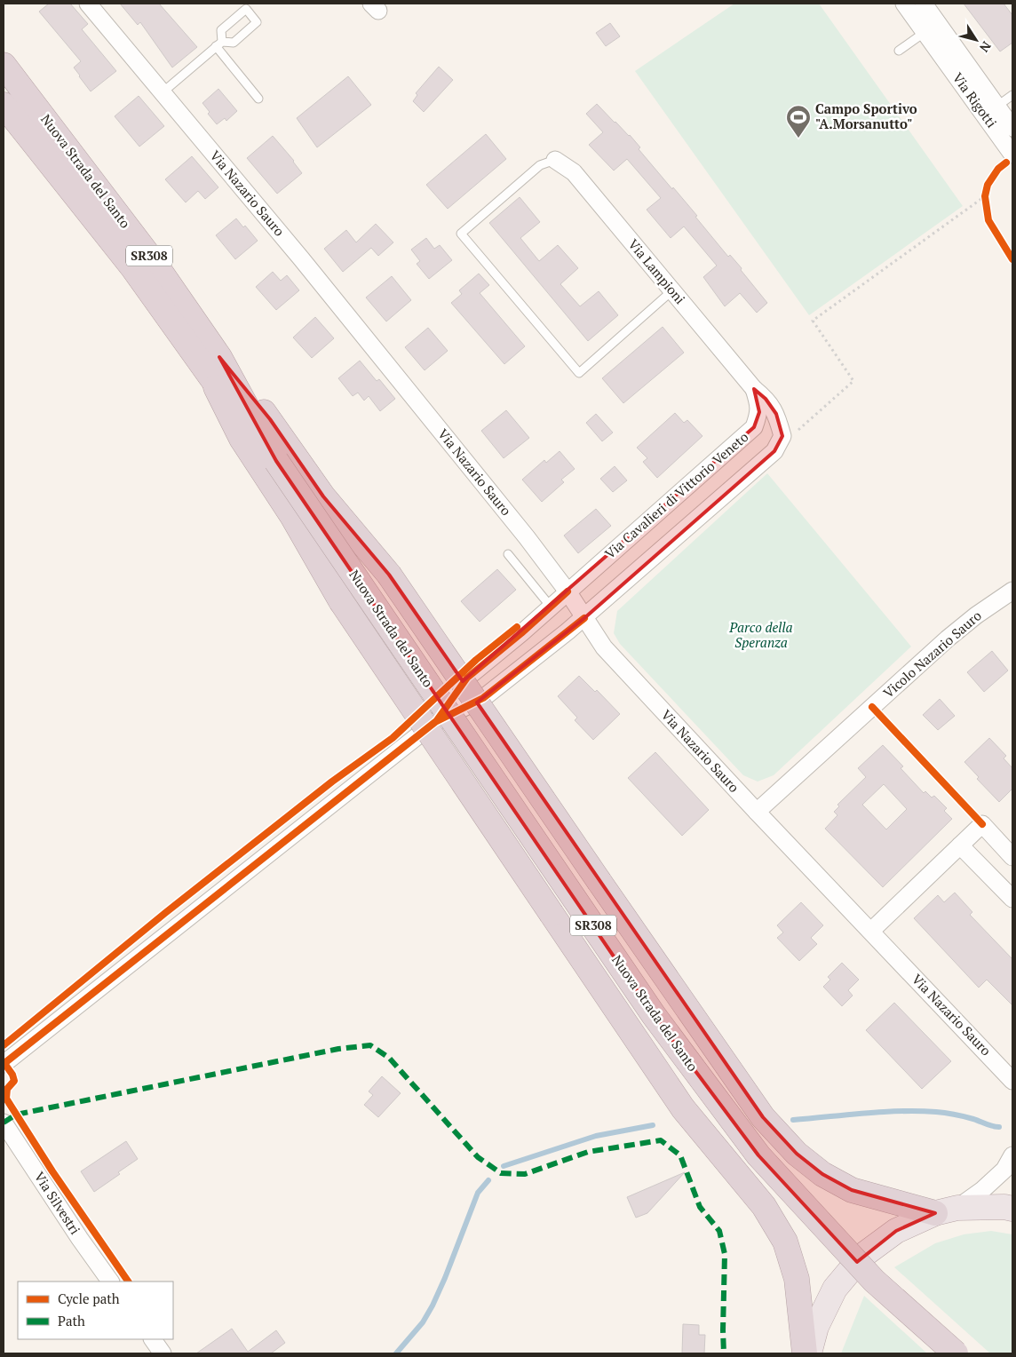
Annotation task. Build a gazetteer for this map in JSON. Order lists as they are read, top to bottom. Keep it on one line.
{"streets":{"highway":["Nuova Strada del Santo","SR308"],"street":["Via Rigotti","Via Nazario Sauro","Via Lampioni","Via Cavalieri di Vittorio Veneto","Vicolo Nazario Sauro","Via Silvestri"]},"crossings":[["Via Nazario Sauro","Via Cavalieri di Vittorio Veneto"],["Via Nazario Sauro","Vicolo Nazario Sauro"],["Via Lampioni","Via Cavalieri di Vittorio Veneto"]],"parks":["Parco della Speranza"],"places":{"sports":["Campo Sportivo \"A.Morsanutto\""]},"legend":["Cycle path","Path"],"north":"bottom right"}
